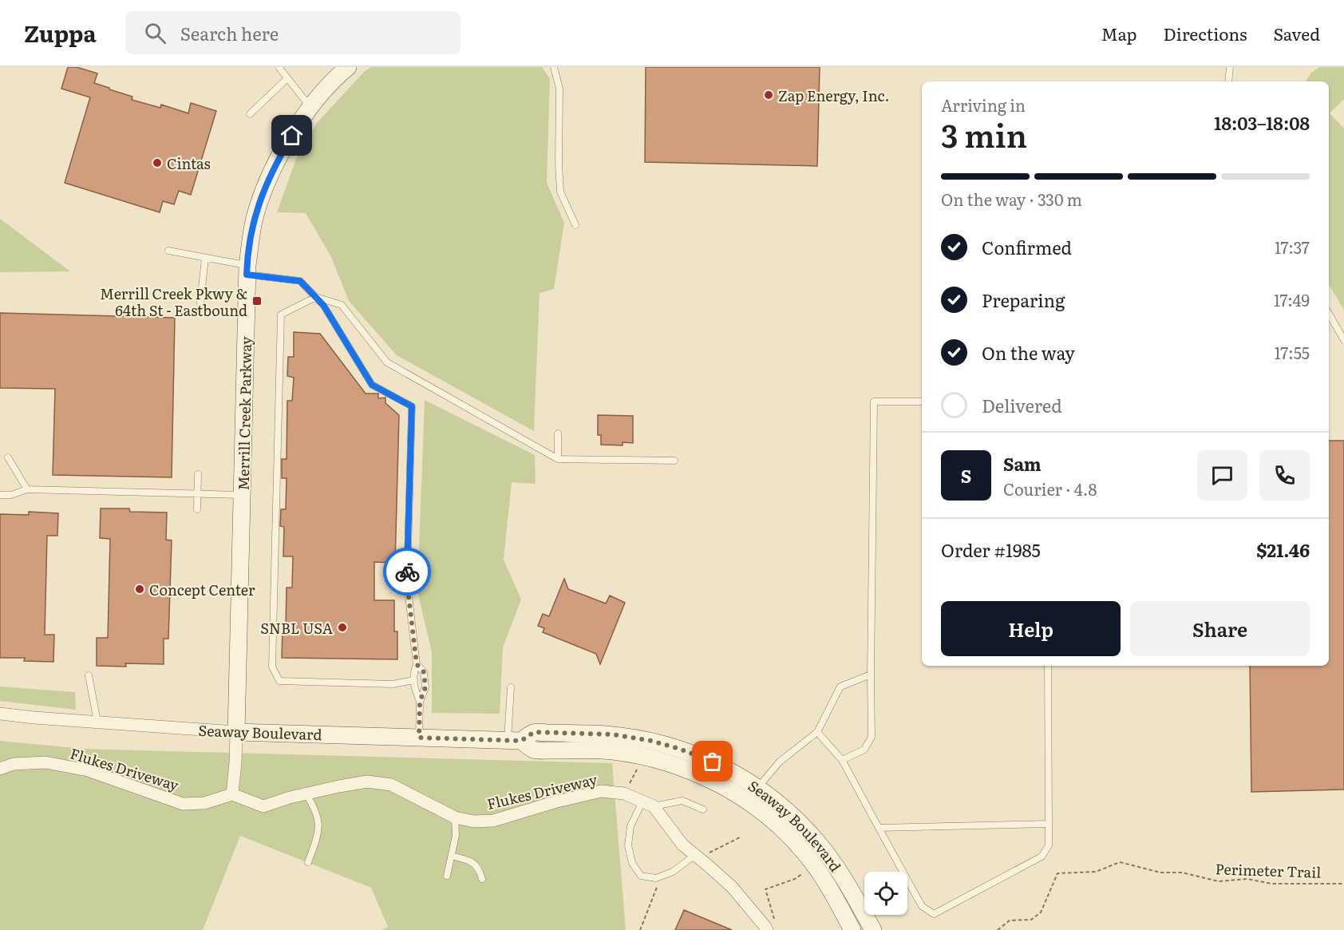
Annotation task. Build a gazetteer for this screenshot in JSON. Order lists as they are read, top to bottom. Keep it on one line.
{"streets":{"street":["Merrill Creek Parkway","Seaway Boulevard","Flukes Driveway"],"path":["Perimeter Trail"]},"crossings":[["Merrill Creek Parkway","Seaway Boulevard"]],"places":{"other":["Zap Energy, Inc.","Cintas","Concept Center","SNBL USA"],"transit":["Merrill Creek Pkwy & 64th St - Eastbound"]},"page":{"header":"Zuppa","search":"Search here","nav":["Map","Directions","Saved"],"heading":["3 min","Arriving in","18:03–18:08"],"panel":["Sam","Courier · 4.8","Order #1985","$21.46"],"bar":"On the way · 330 m","list":[["Confirmed","17:37"],["Preparing","17:49"],["On the way","17:55"],"Delivered"],"round":"S","buttons":["Help","Share"]}}
